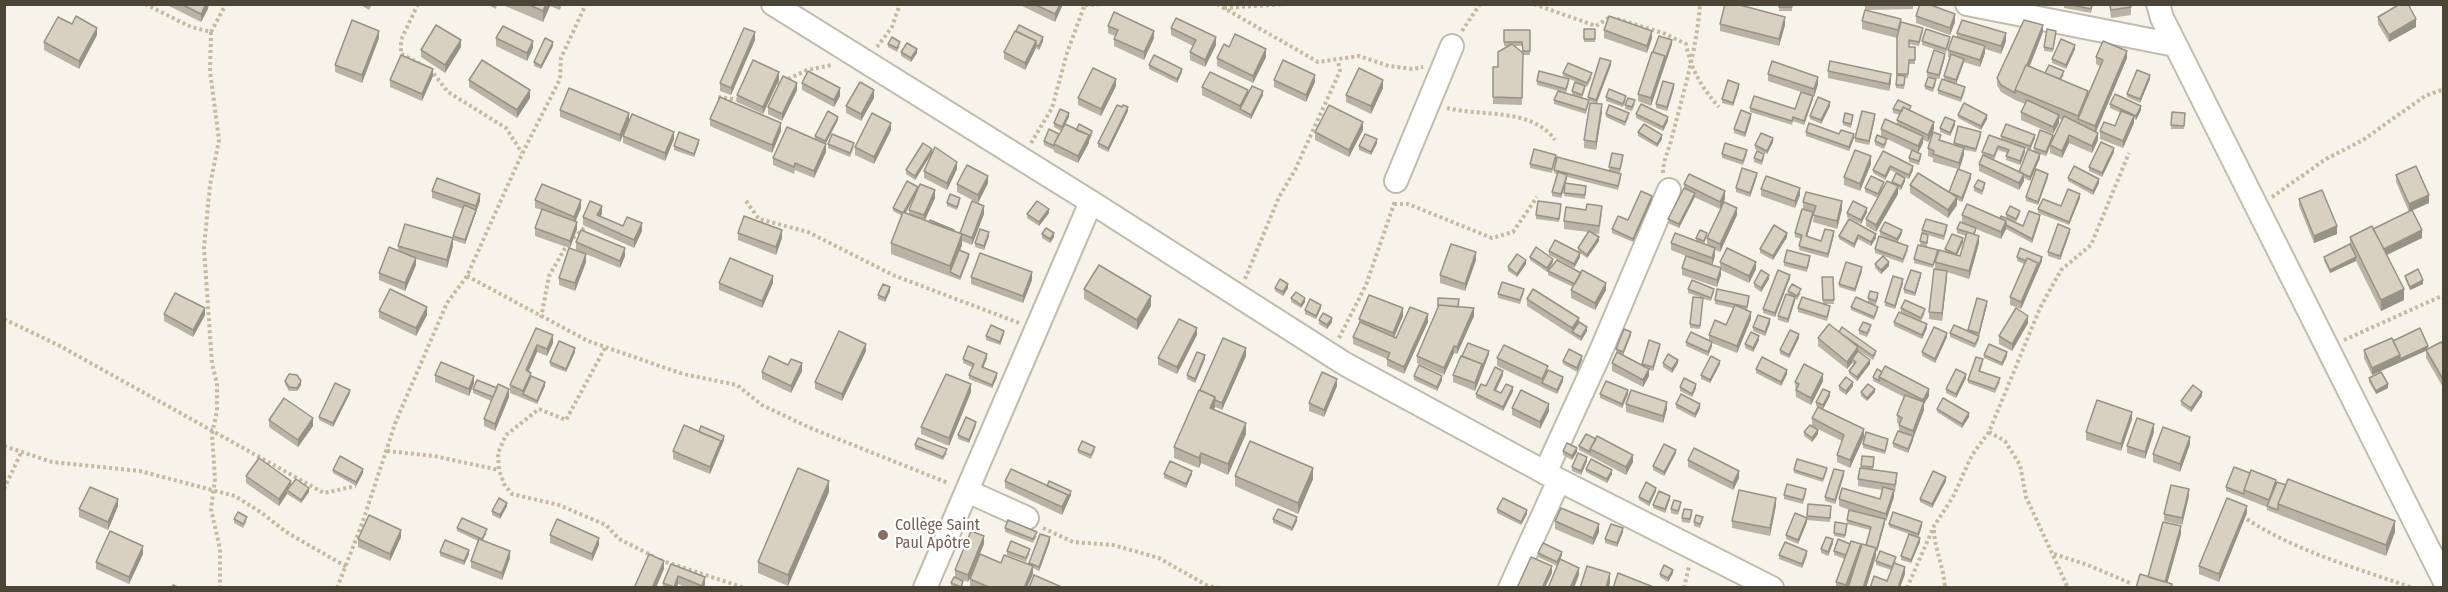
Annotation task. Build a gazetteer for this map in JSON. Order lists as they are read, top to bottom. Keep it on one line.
{"places":["Collège Saint Paul Apôtre"]}
